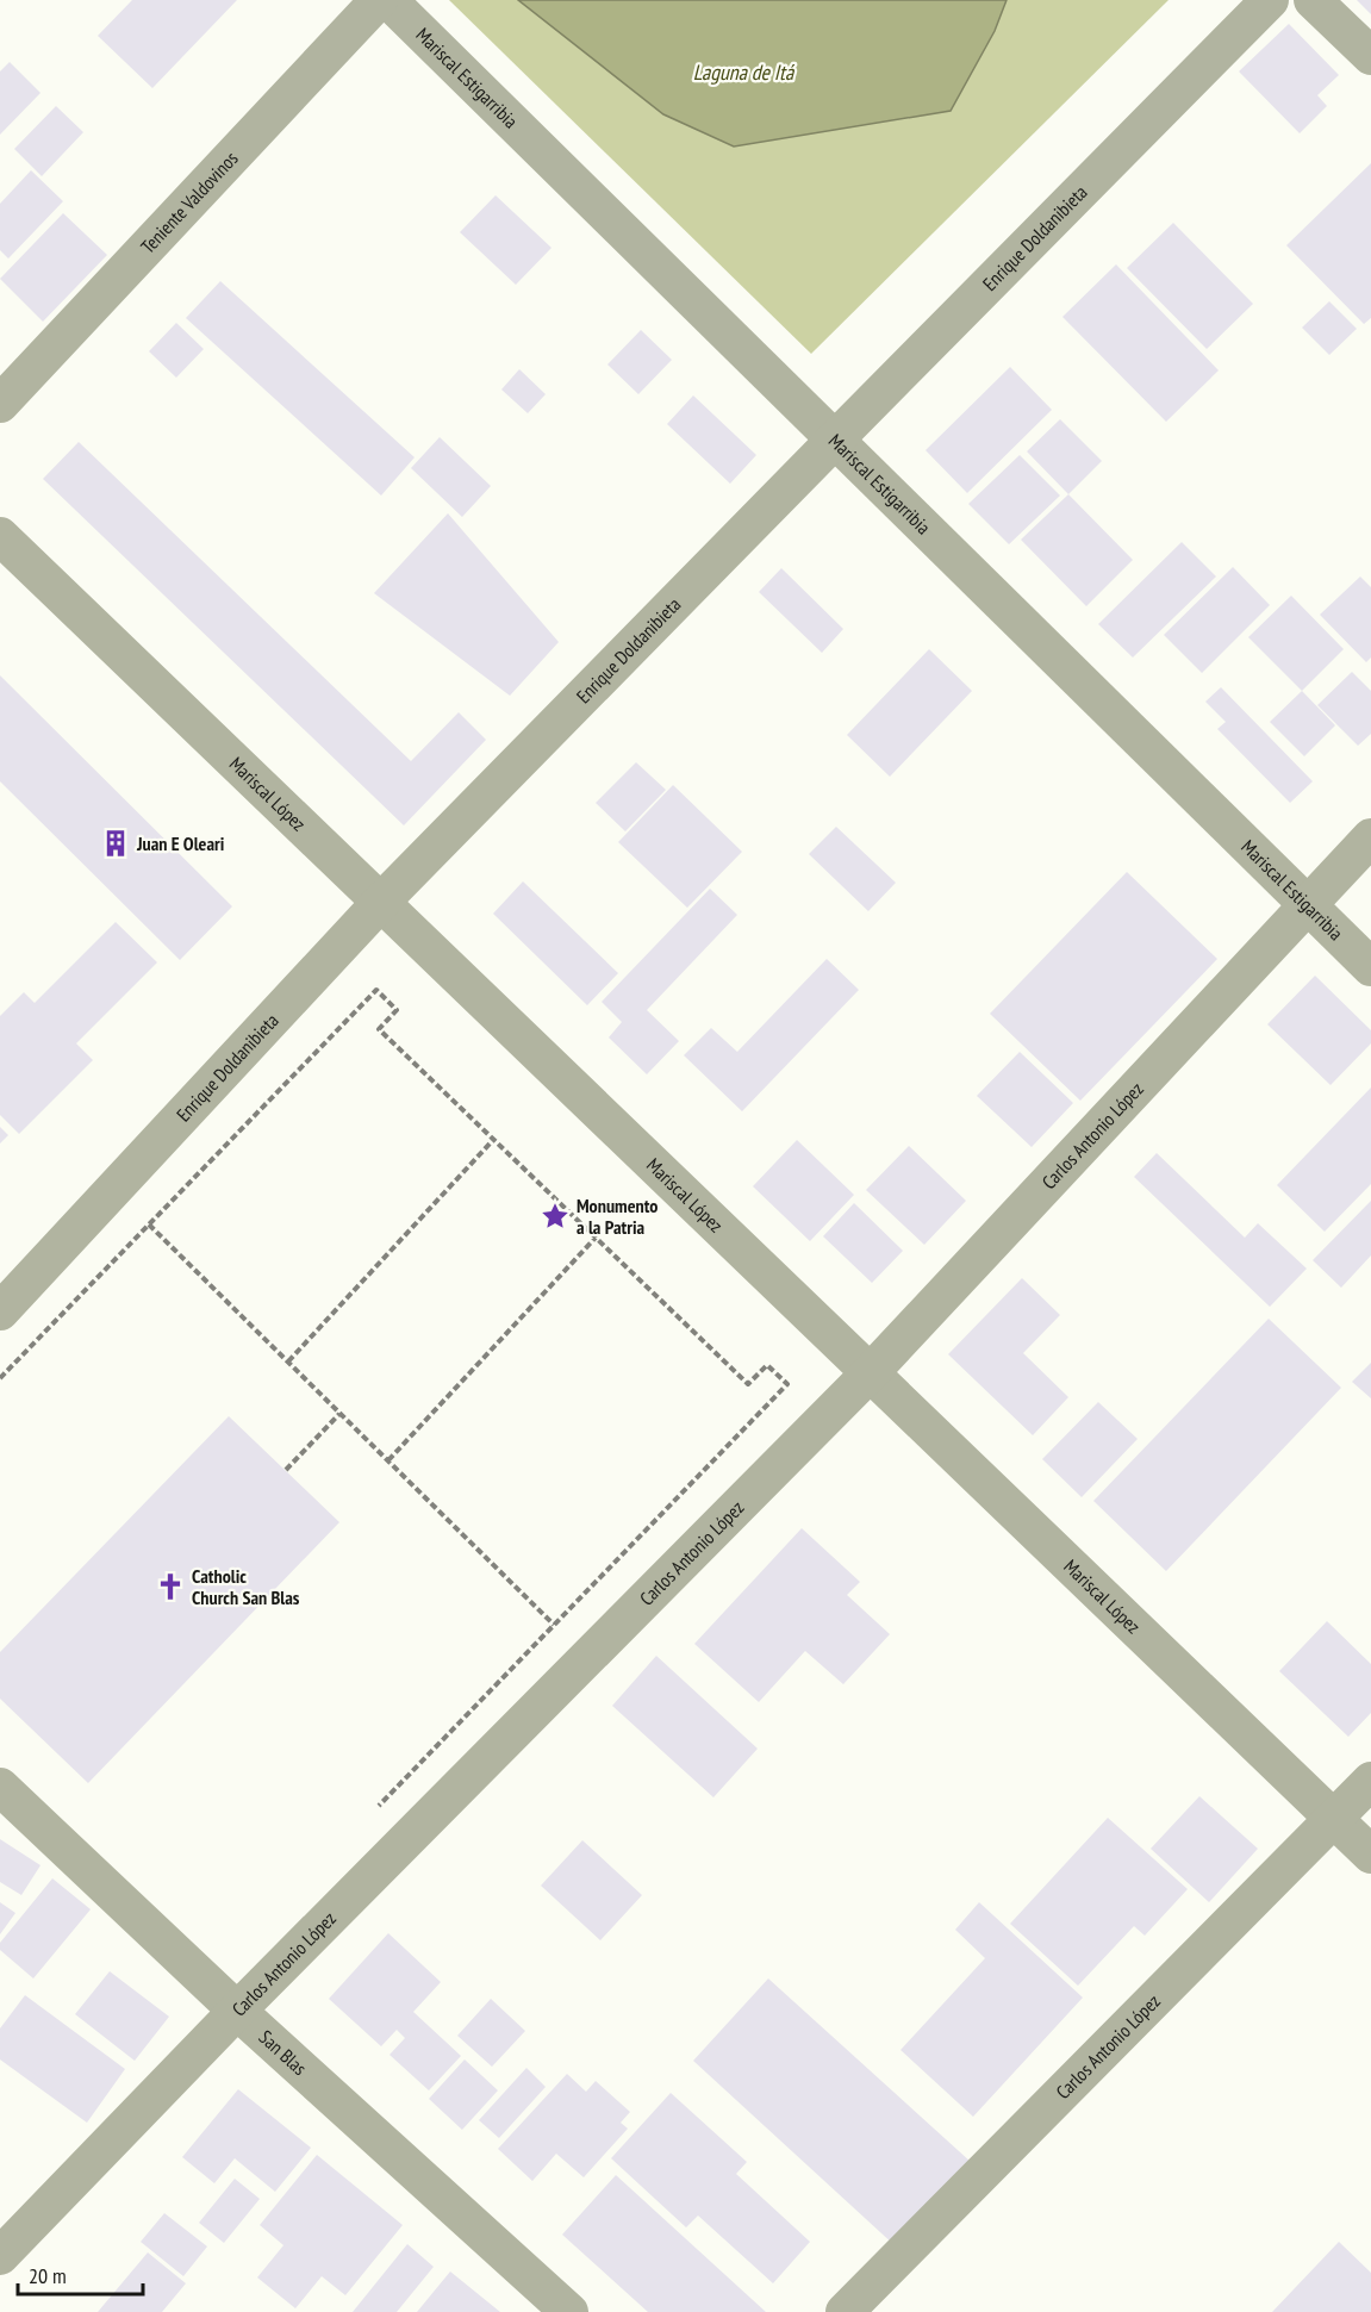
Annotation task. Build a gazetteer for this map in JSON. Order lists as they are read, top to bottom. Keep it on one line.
{"streets":{"street":["Mariscal Estigarribia","Teniente Valdovinos","Enrique Doldanibieta","Mariscal López","Carlos Antonio López","San Blas"]},"crossings":[["Mariscal Estigarribia","Enrique Doldanibieta"],["Mariscal Estigarribia","Carlos Antonio López"],["Enrique Doldanibieta","Mariscal López"],["Mariscal López","Carlos Antonio López"],["Carlos Antonio López","San Blas"]],"water":["Laguna de Itá"],"places":{"building":["Juan E Oleari"],"place":["Monumento a la Patria"],"church":["Catholic Church San Blas"]},"scale_bar":"20 m"}
